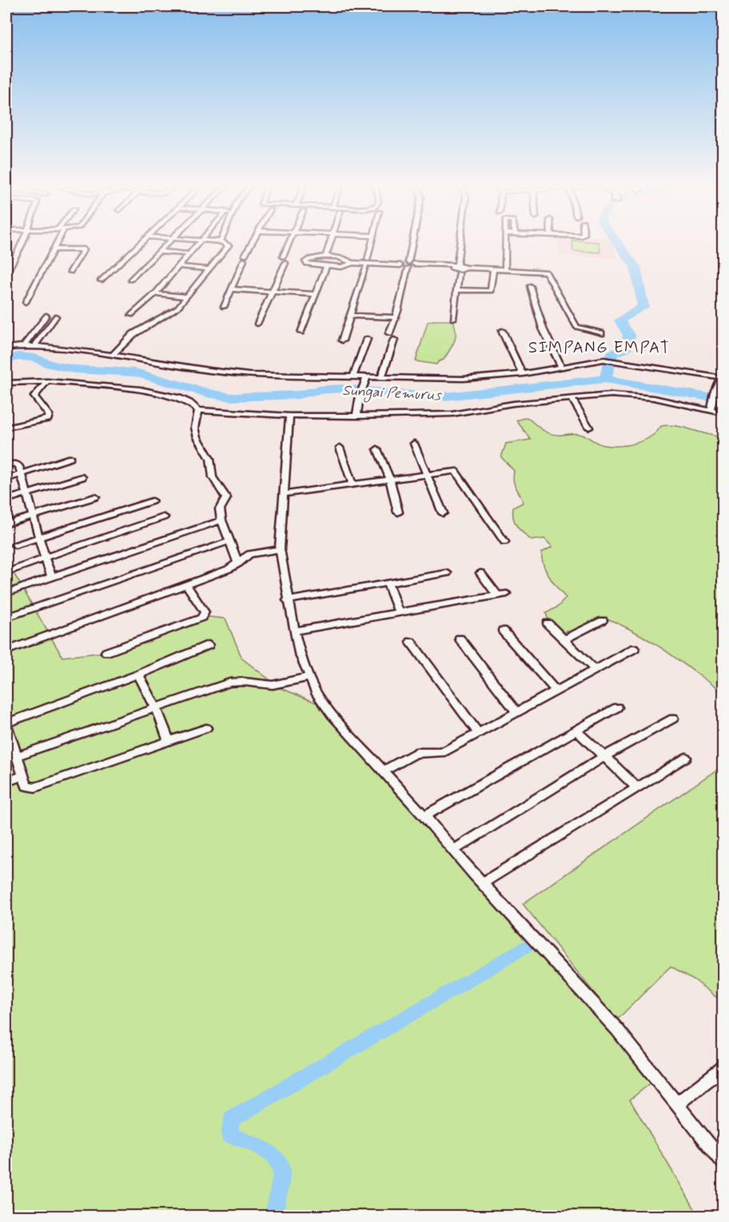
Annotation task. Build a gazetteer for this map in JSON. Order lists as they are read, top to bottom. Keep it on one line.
{"districts":["SIMPANG EMPAT"],"water":["Sungai Pemurus"]}
